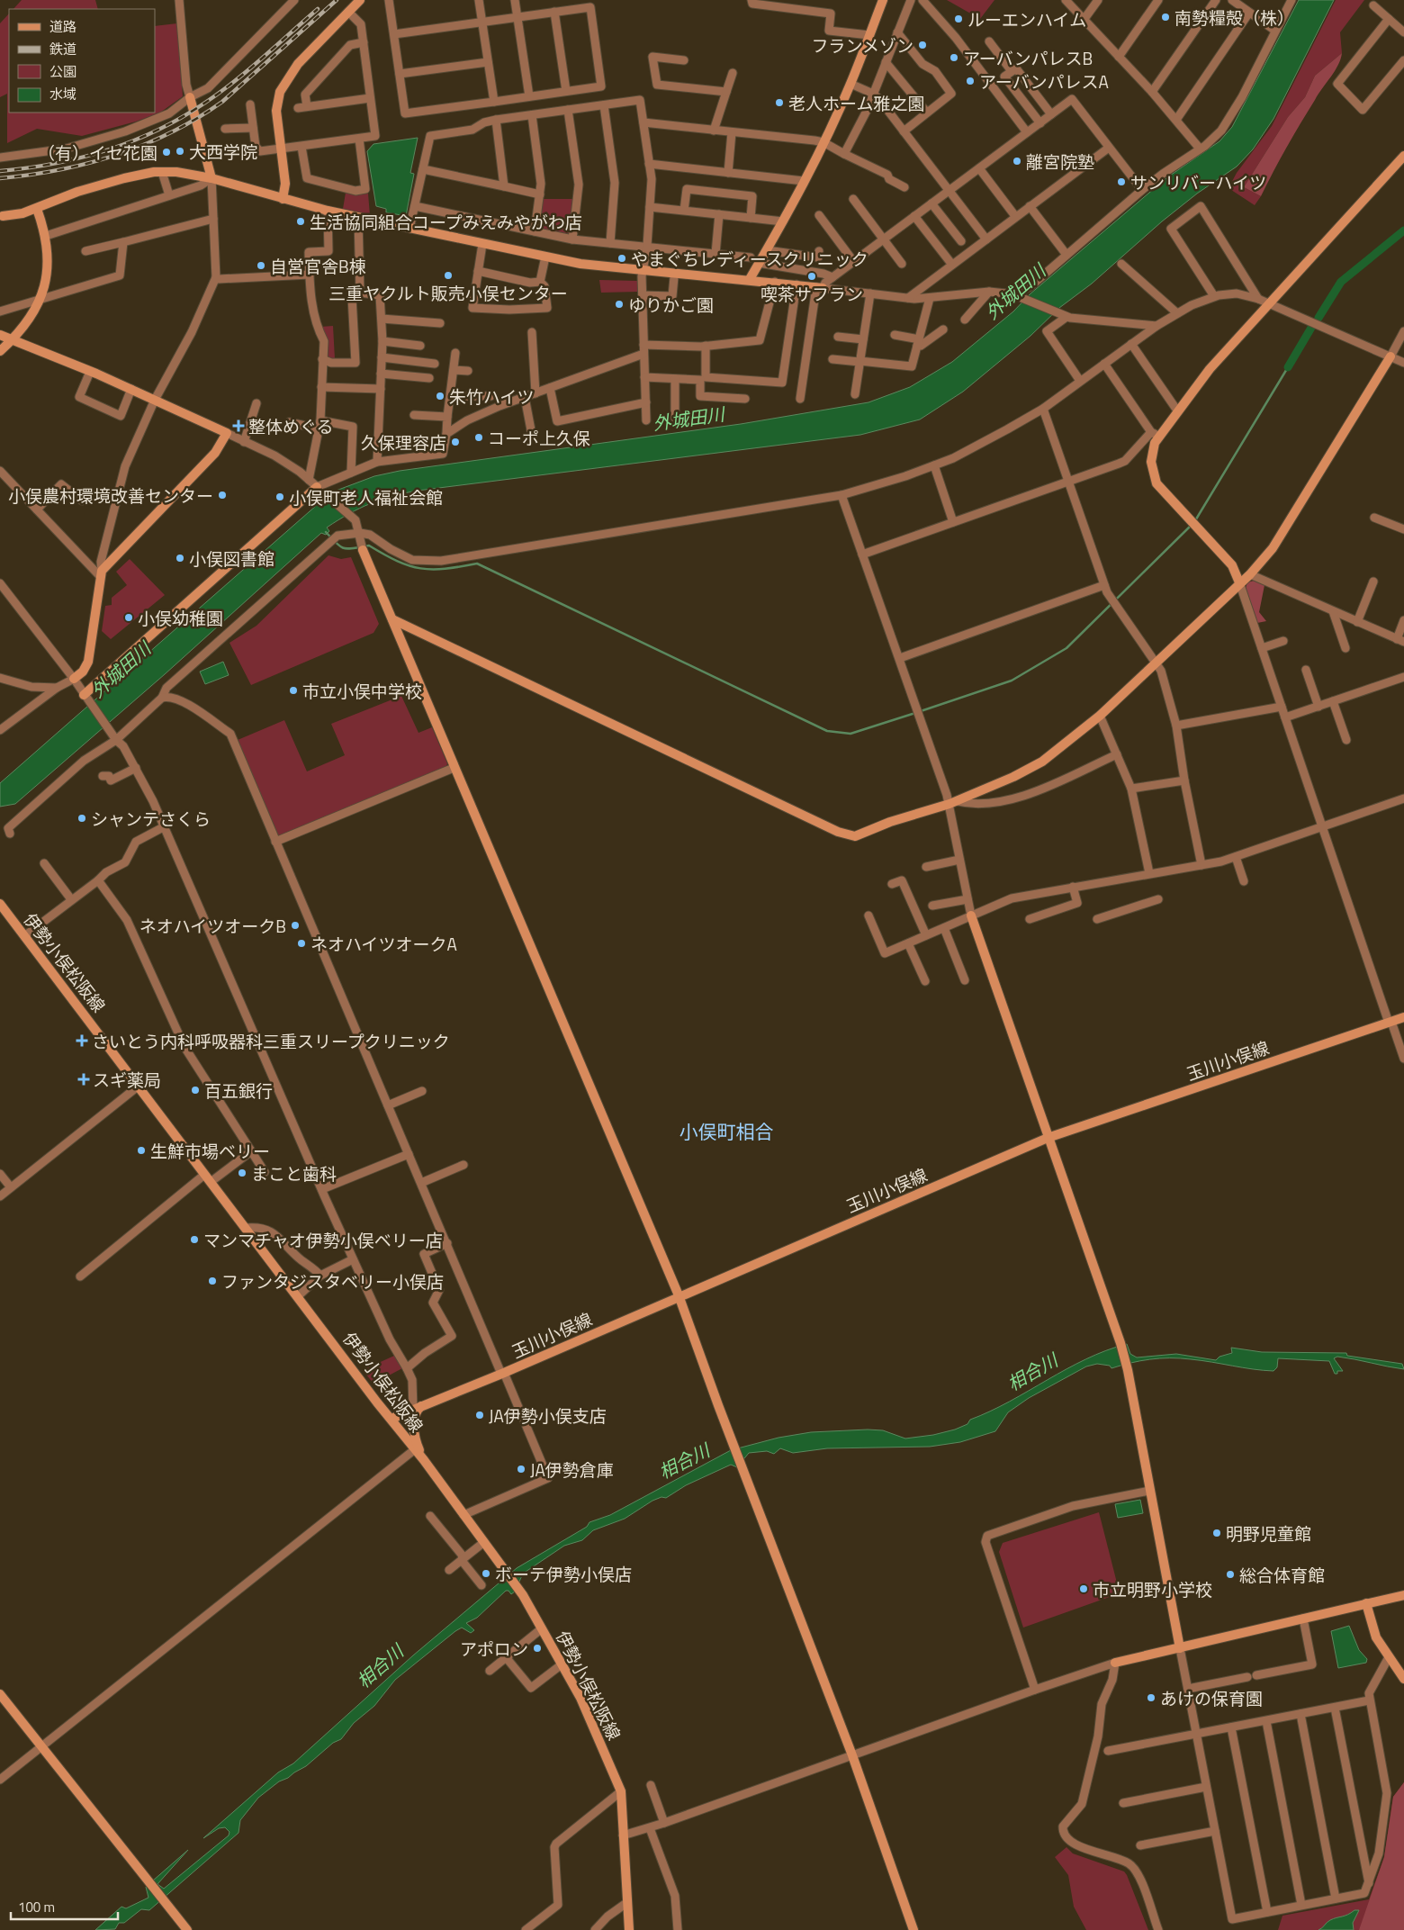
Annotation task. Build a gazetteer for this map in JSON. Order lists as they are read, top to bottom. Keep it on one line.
{"streets":{"street":["伊勢小俣松阪線","玉川小俣線"]},"crossings":[["伊勢小俣松阪線","玉川小俣線"]],"districts":["小俣町相合"],"water":["外城田川","相合川"],"places":{"other":["南勢糧殻（株）","ルーエンハイム","フランメゾン","アーバンパレスB","アーバンパレスA","老人ホーム雅之園","大西学院","（有）イセ花園","離宮院塾","サンリバーハイツ","生活協同組合コープみえみやがわ店","やまぐちレディースクリニック","自営官舎B棟","三重ヤクルト販売小俣センター","喫茶サフラン","ゆりかご園","朱竹ハイツ","コーポ上久保","久保理容店","小俣農村環境改善センター","小俣町老人福祉会館","小俣図書館","小俣幼稚園","市立小俣中学校","シャンテさくら","ネオハイツオークB","ネオハイツオークA","百五銀行","生鮮市場ベリー","まこと歯科","マンマチャオ伊勢小俣ベリー店","ファンタジスタベリー小俣店","JA伊勢小俣支店","JA伊勢倉庫","明野児童館","ボーテ伊勢小俣店","総合体育館","市立明野小学校","アポロン","あけの保育園"],"health":["整体めぐる","さいとう内科呼吸器科三重スリープクリニック","スギ薬局"]},"legend":["道路","鉄道","公園","水域"],"scale_bar":"100 m"}
